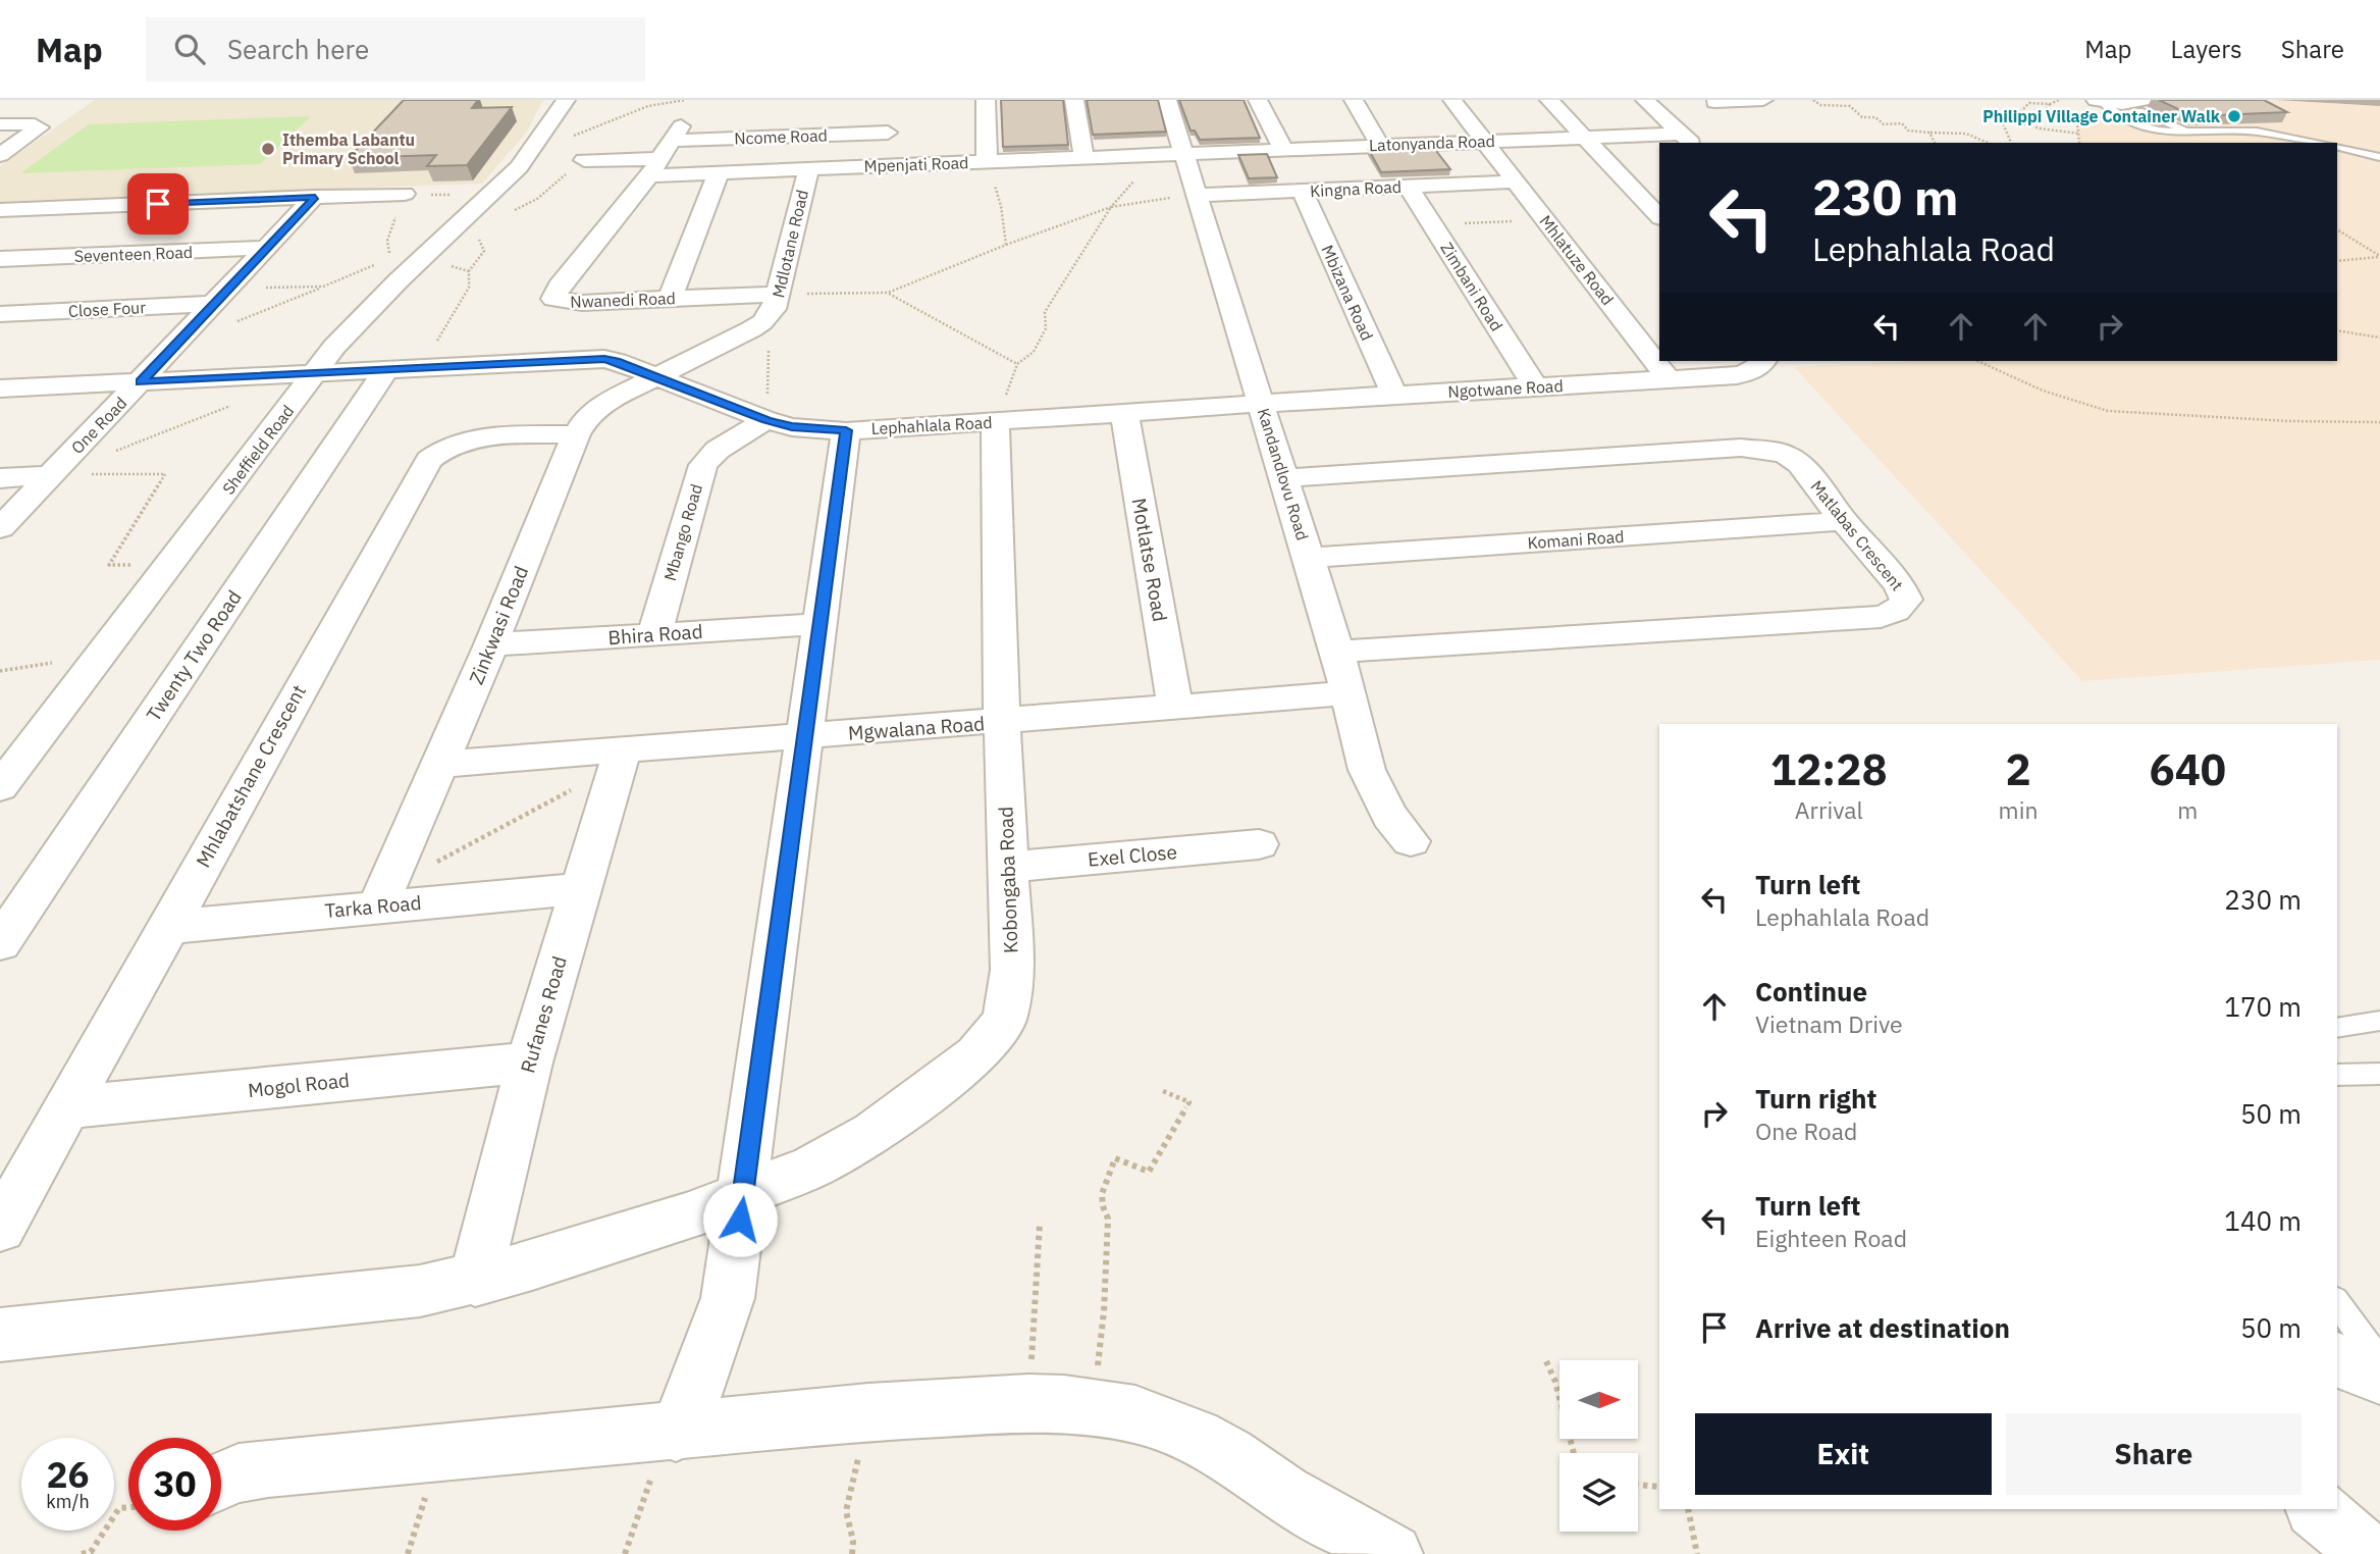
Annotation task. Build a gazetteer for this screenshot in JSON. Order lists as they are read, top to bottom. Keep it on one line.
{"streets":{"street":["Ncome Road","Latonyanda Road","Mpenjati Road","Kingna Road","Mdlotane Road","Seventeen Road","Mhlatuze Road","Zimbani Road","Mbizana Road","Nwanedi Road","Close Four","Ngotwane Road","One Road","Lephahlala Road","Sheffield Road","Kandandlovu Road","Mbango Road","Matlabas Crescent","Komani Road","Motlatse Road","Zinkwasi Road","Bhira Road","Twenty Two Road","Mgwalana Road","Mhlabatshane Crescent","Exel Close","Kobongaba Road","Tarka Road","Rufanes Road","Mogol Road"]},"crossings":[["Ncome Road","Mpenjati Road"],["Ncome Road","Nwanedi Road"],["Latonyanda Road","Mpenjati Road"],["Latonyanda Road","Mhlatuze Road"],["Latonyanda Road","Kandandlovu Road"],["Mpenjati Road","Mdlotane Road"],["Mpenjati Road","Nwanedi Road"],["Mpenjati Road","Kandandlovu Road"],["Kingna Road","Mhlatuze Road"],["Kingna Road","Zimbani Road"],["Kingna Road","Mbizana Road"],["Kingna Road","Kandandlovu Road"],["Mdlotane Road","Nwanedi Road"],["Mdlotane Road","Lephahlala Road"],["Mdlotane Road","Zinkwasi Road"],["Seventeen Road","One Road"],["Mhlatuze Road","Ngotwane Road"],["Zimbani Road","Ngotwane Road"],["Mbizana Road","Ngotwane Road"],["Close Four","One Road"],["Ngotwane Road","Lephahlala Road"],["Ngotwane Road","Kandandlovu Road"],["One Road","Lephahlala Road"],["Lephahlala Road","Sheffield Road"],["Lephahlala Road","Kandandlovu Road"],["Lephahlala Road","Mbango Road"],["Lephahlala Road","Motlatse Road"],["Lephahlala Road","Zinkwasi Road"],["Lephahlala Road","Twenty Two Road"],["Lephahlala Road","Kobongaba Road"],["Kandandlovu Road","Matlabas Crescent"],["Kandandlovu Road","Komani Road"],["Kandandlovu Road","Mgwalana Road"],["Mbango Road","Bhira Road"],["Matlabas Crescent","Komani Road"],["Motlatse Road","Mgwalana Road"],["Zinkwasi Road","Bhira Road"],["Zinkwasi Road","Mgwalana Road"],["Zinkwasi Road","Mhlabatshane Crescent"],["Zinkwasi Road","Tarka Road"],["Mgwalana Road","Kobongaba Road"],["Mgwalana Road","Rufanes Road"],["Mhlabatshane Crescent","Tarka Road"],["Mhlabatshane Crescent","Mogol Road"],["Exel Close","Kobongaba Road"],["Tarka Road","Rufanes Road"],["Rufanes Road","Mogol Road"]],"places":["Philippi Village Container Walk","Ithemba Labantu Primary School"],"north":"right","page":{"header":"Map","search":"Search here","nav":["Map","Layers","Share"],"turn":["230 m","Lephahlala Road"],"eta":["12:28","Arrival","2","min","640","m"],"list":[{"name":"Turn left","note":"Lephahlala Road","value":"230 m"},{"name":"Continue","note":"Vietnam Drive","value":"170 m"},{"name":"Turn right","note":"One Road","value":"50 m"},{"name":"Turn left","note":"Eighteen Road","value":"140 m"},{"name":"Arrive at destination","value":"50 m"}],"buttons":["Exit","Share"],"speed":"26 km/h","limit":"30"}}
